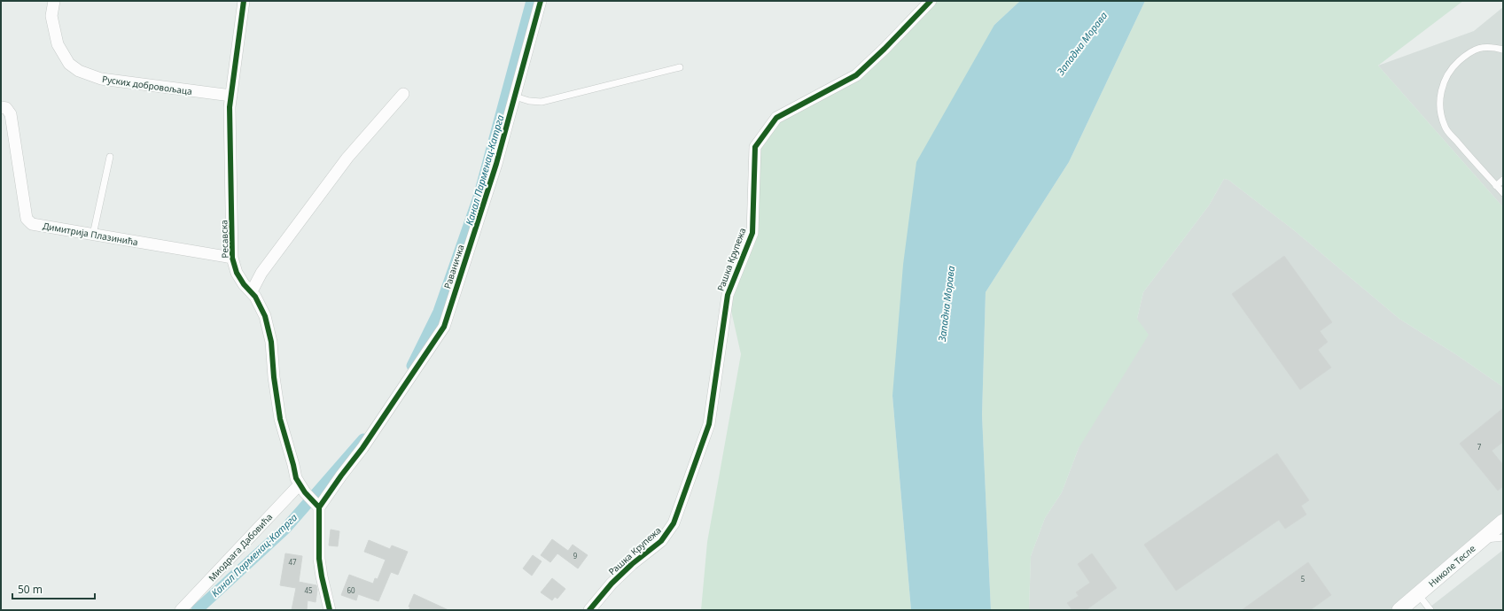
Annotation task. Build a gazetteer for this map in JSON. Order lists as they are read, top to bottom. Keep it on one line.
{"streets":{"street":["Руских добровољаца","Димитрија Плазинића","Ресавска","Рашка Крупежа","Раваничка","Миодрага Дабовића","Николе Тесле"]},"crossings":[["Руских добровољаца","Ресавска"],["Димитрија Плазинића","Ресавска"],["Ресавска","Миодрага Дабовића"]],"water":["Западна Морава","Канал Парменац-Катрга"],"house_numbers":["7","9","47","5","45","60"],"scale_bar":"50 m"}
